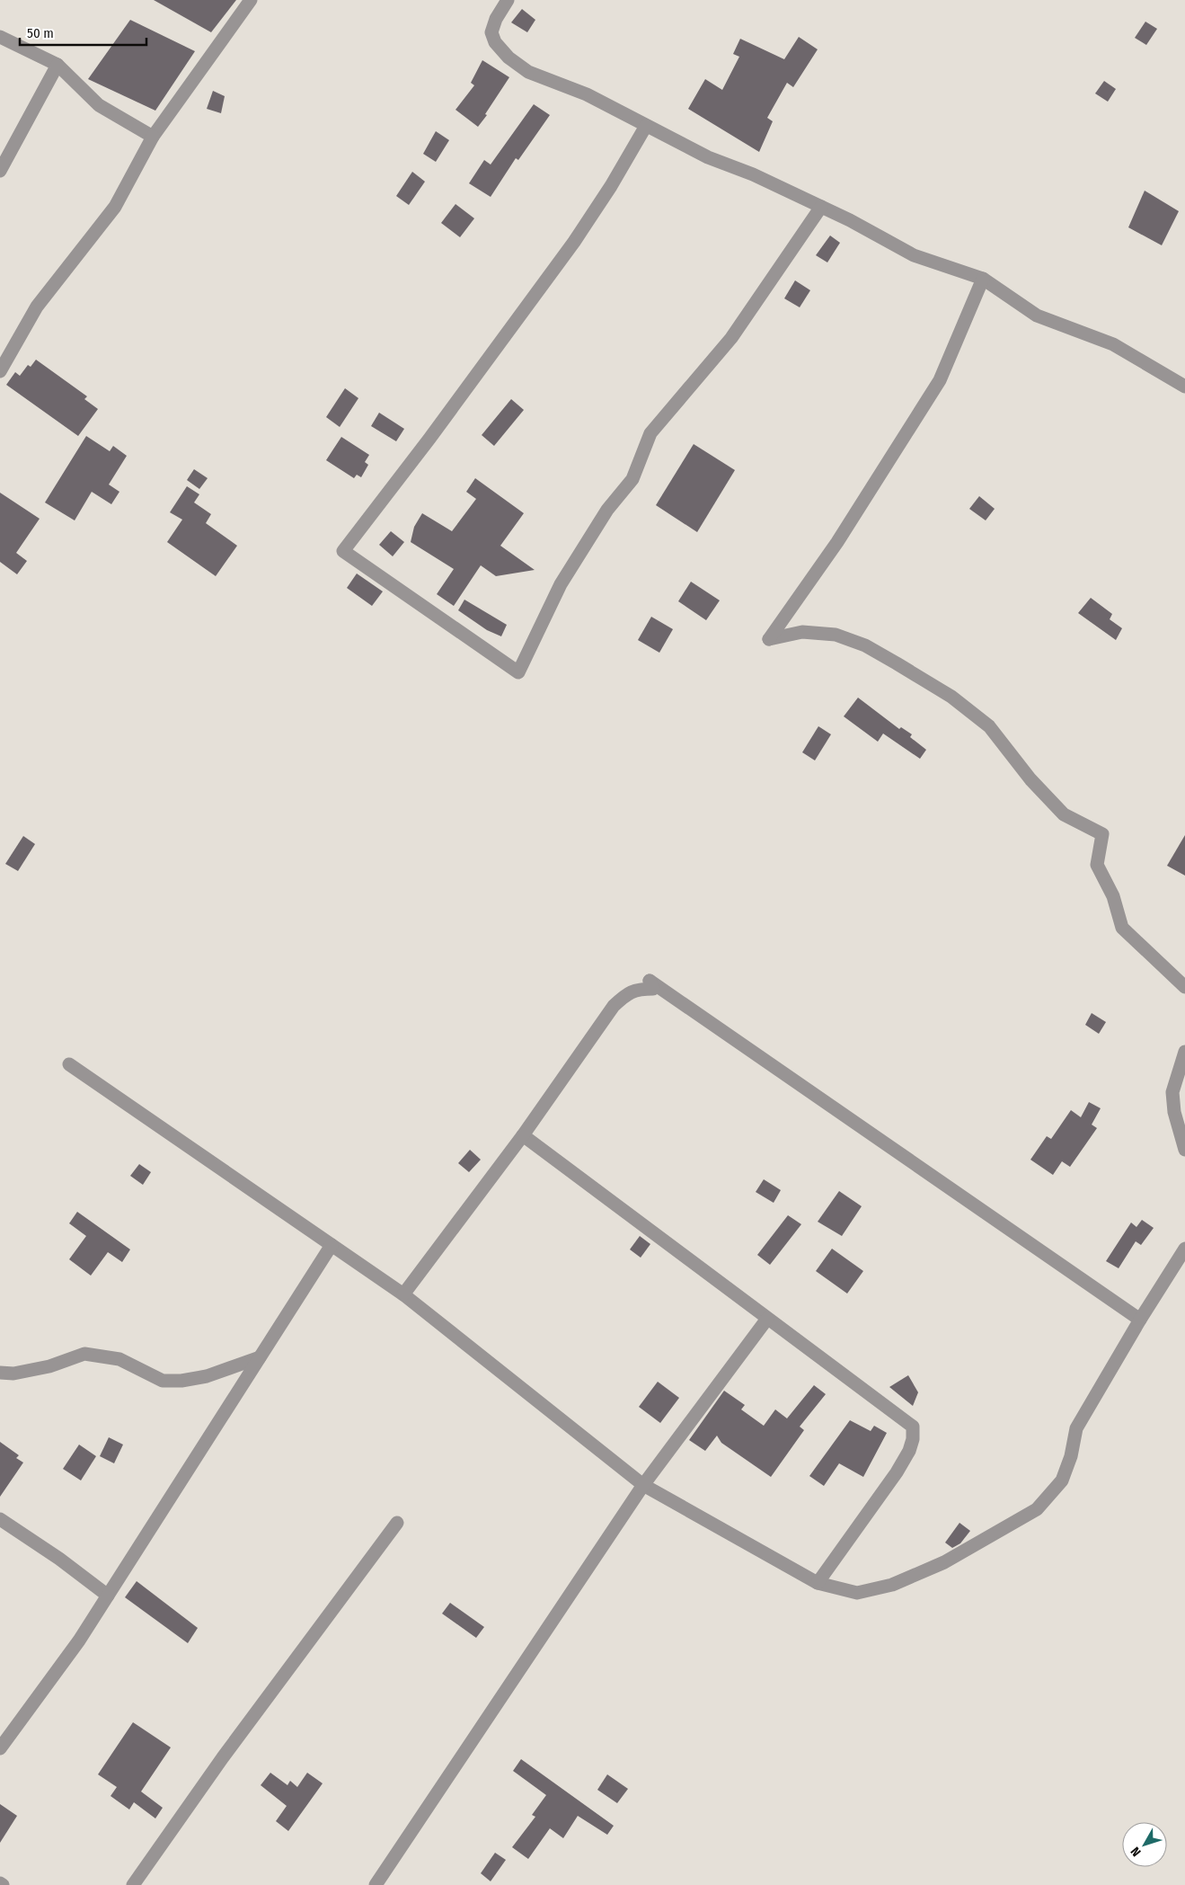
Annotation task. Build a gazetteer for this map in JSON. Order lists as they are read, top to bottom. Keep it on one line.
{"scale_bar":"50 m","north":"bottom left"}
